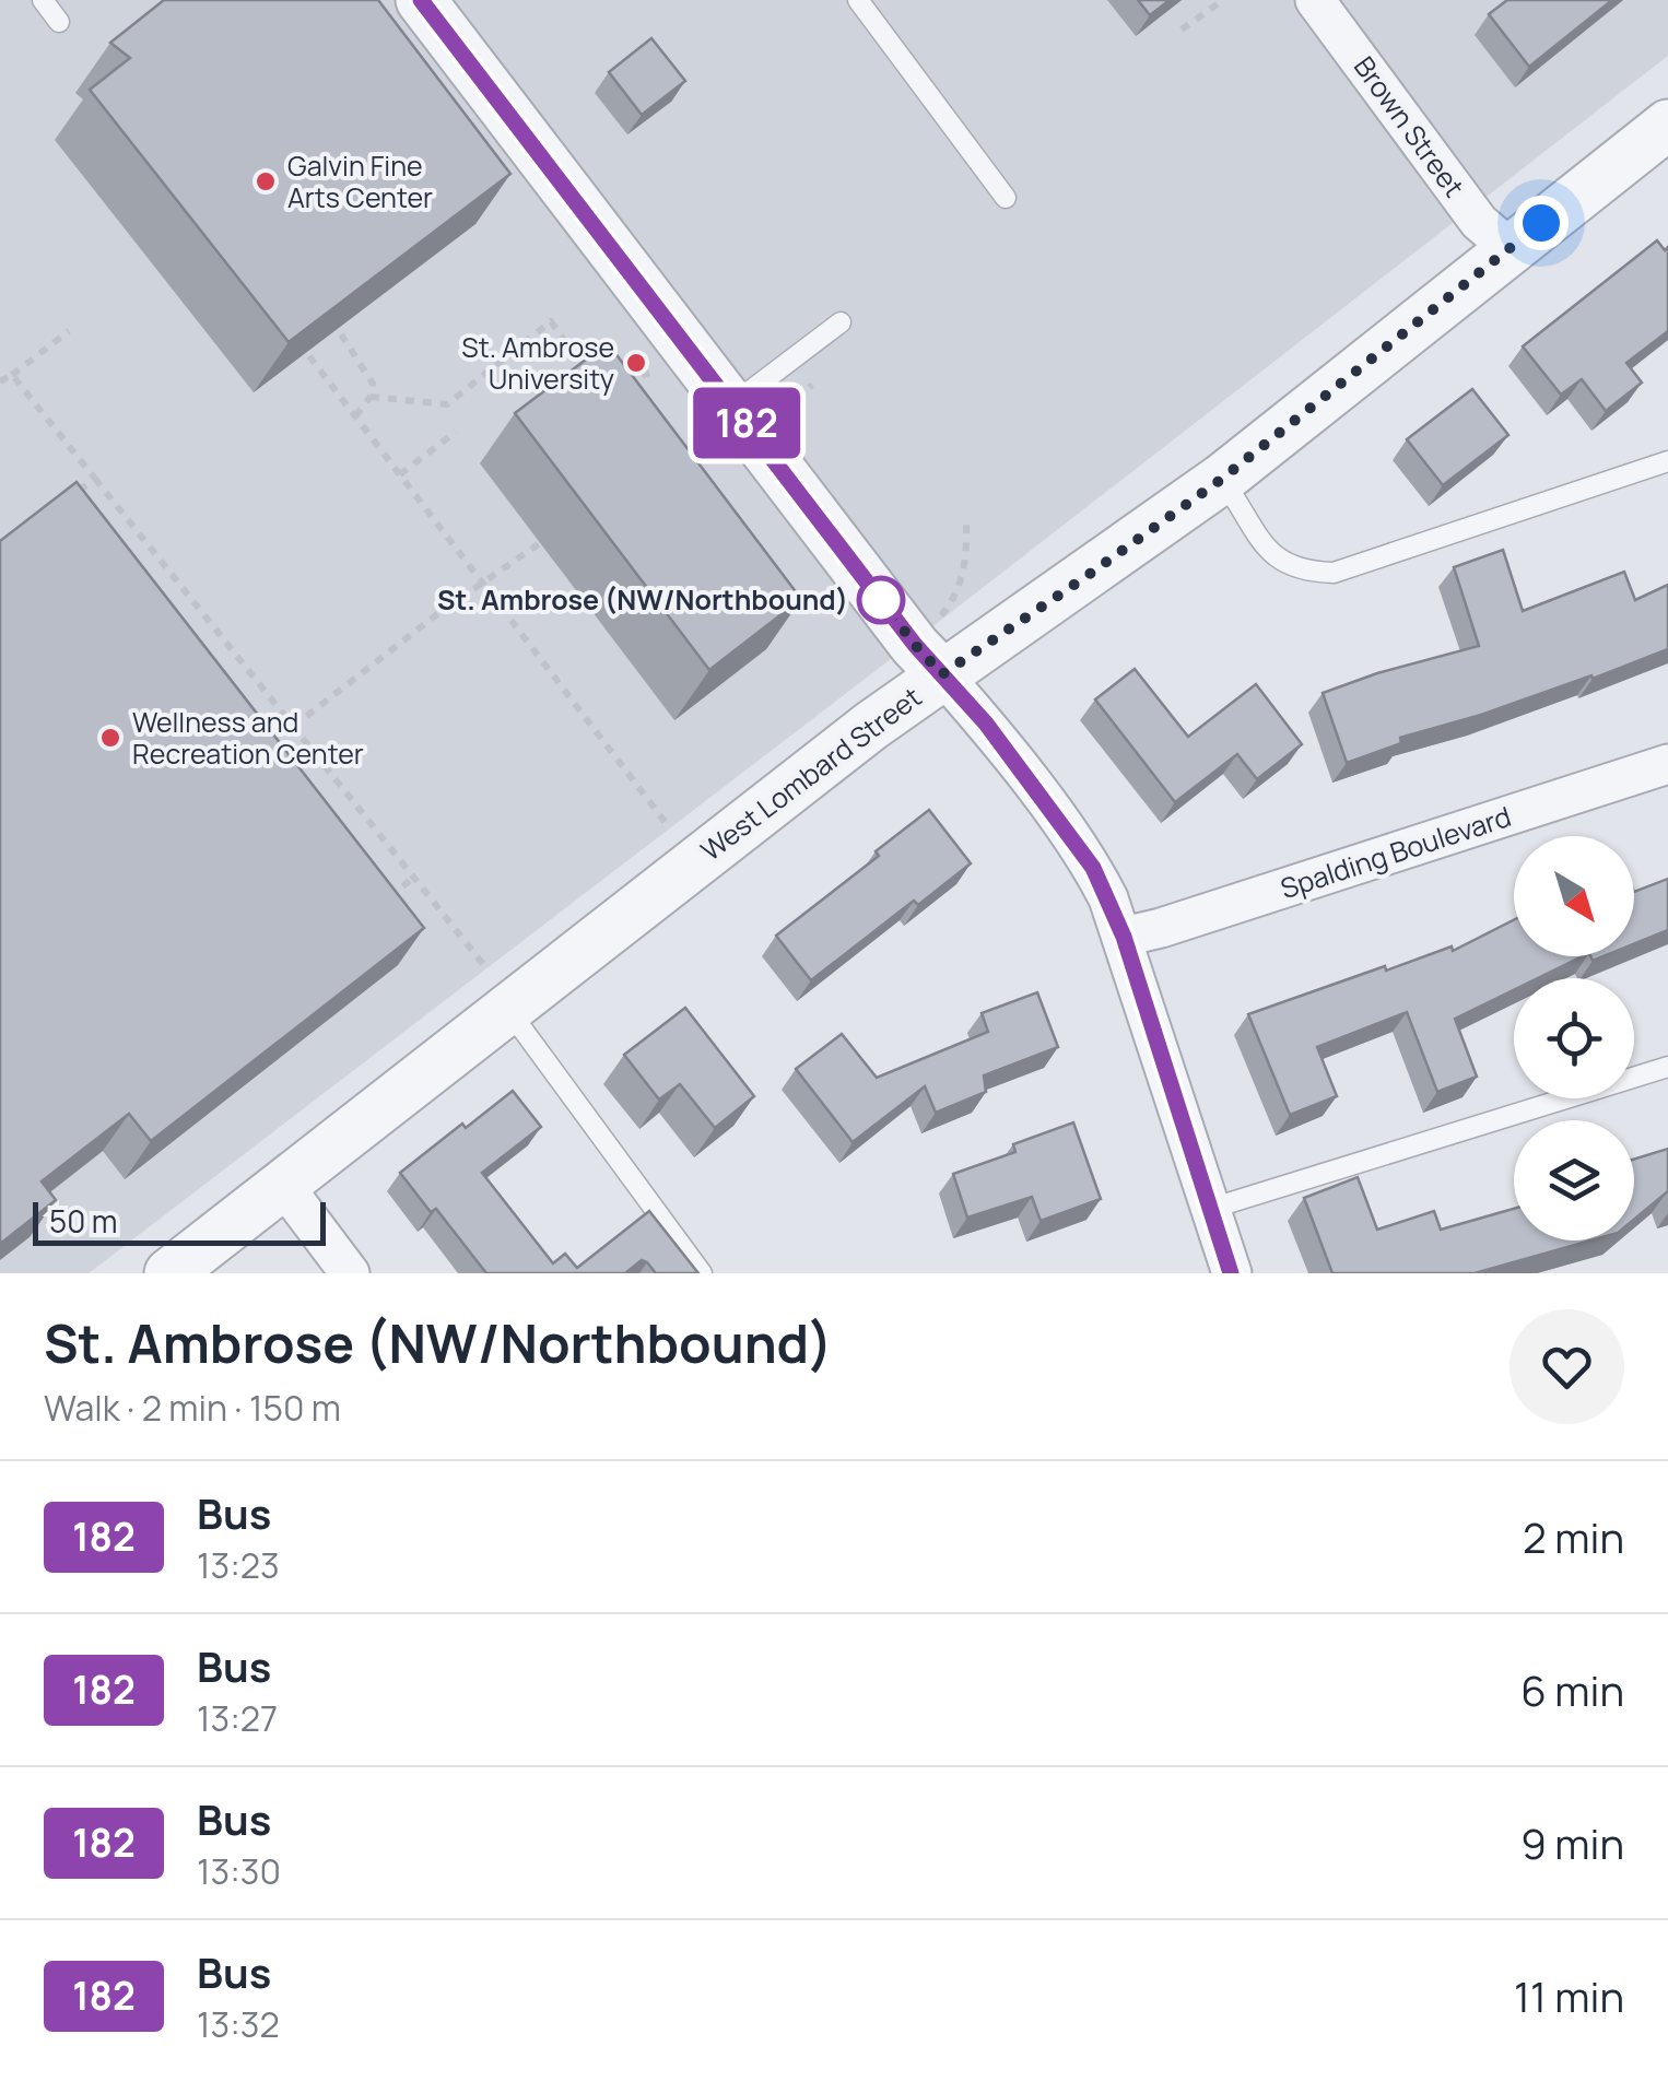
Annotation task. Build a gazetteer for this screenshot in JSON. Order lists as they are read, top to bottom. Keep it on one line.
{"streets":{"street":["Brown Street","West Lombard Street","Spalding Boulevard"]},"crossings":[["Brown Street","West Lombard Street"]],"places":["Galvin Fine Arts Center","St. Ambrose University","St. Ambrose (NW/Northbound)","Wellness and Recreation Center"],"lines":["bus line 182"],"scale_bar":"50 m","north":"bottom right","page":{"on_map":"182","scale":"50 m","heading":["St. Ambrose (NW/Northbound)","Walk · 2 min · 150 m"],"list":[{"mark":"182","name":"Bus","note":"13:23","value":"2 min"},{"mark":"182","name":"Bus","note":"13:27","value":"6 min"},{"mark":"182","name":"Bus","note":"13:30","value":"9 min"},{"mark":"182","name":"Bus","note":"13:32","value":"11 min"}]}}
